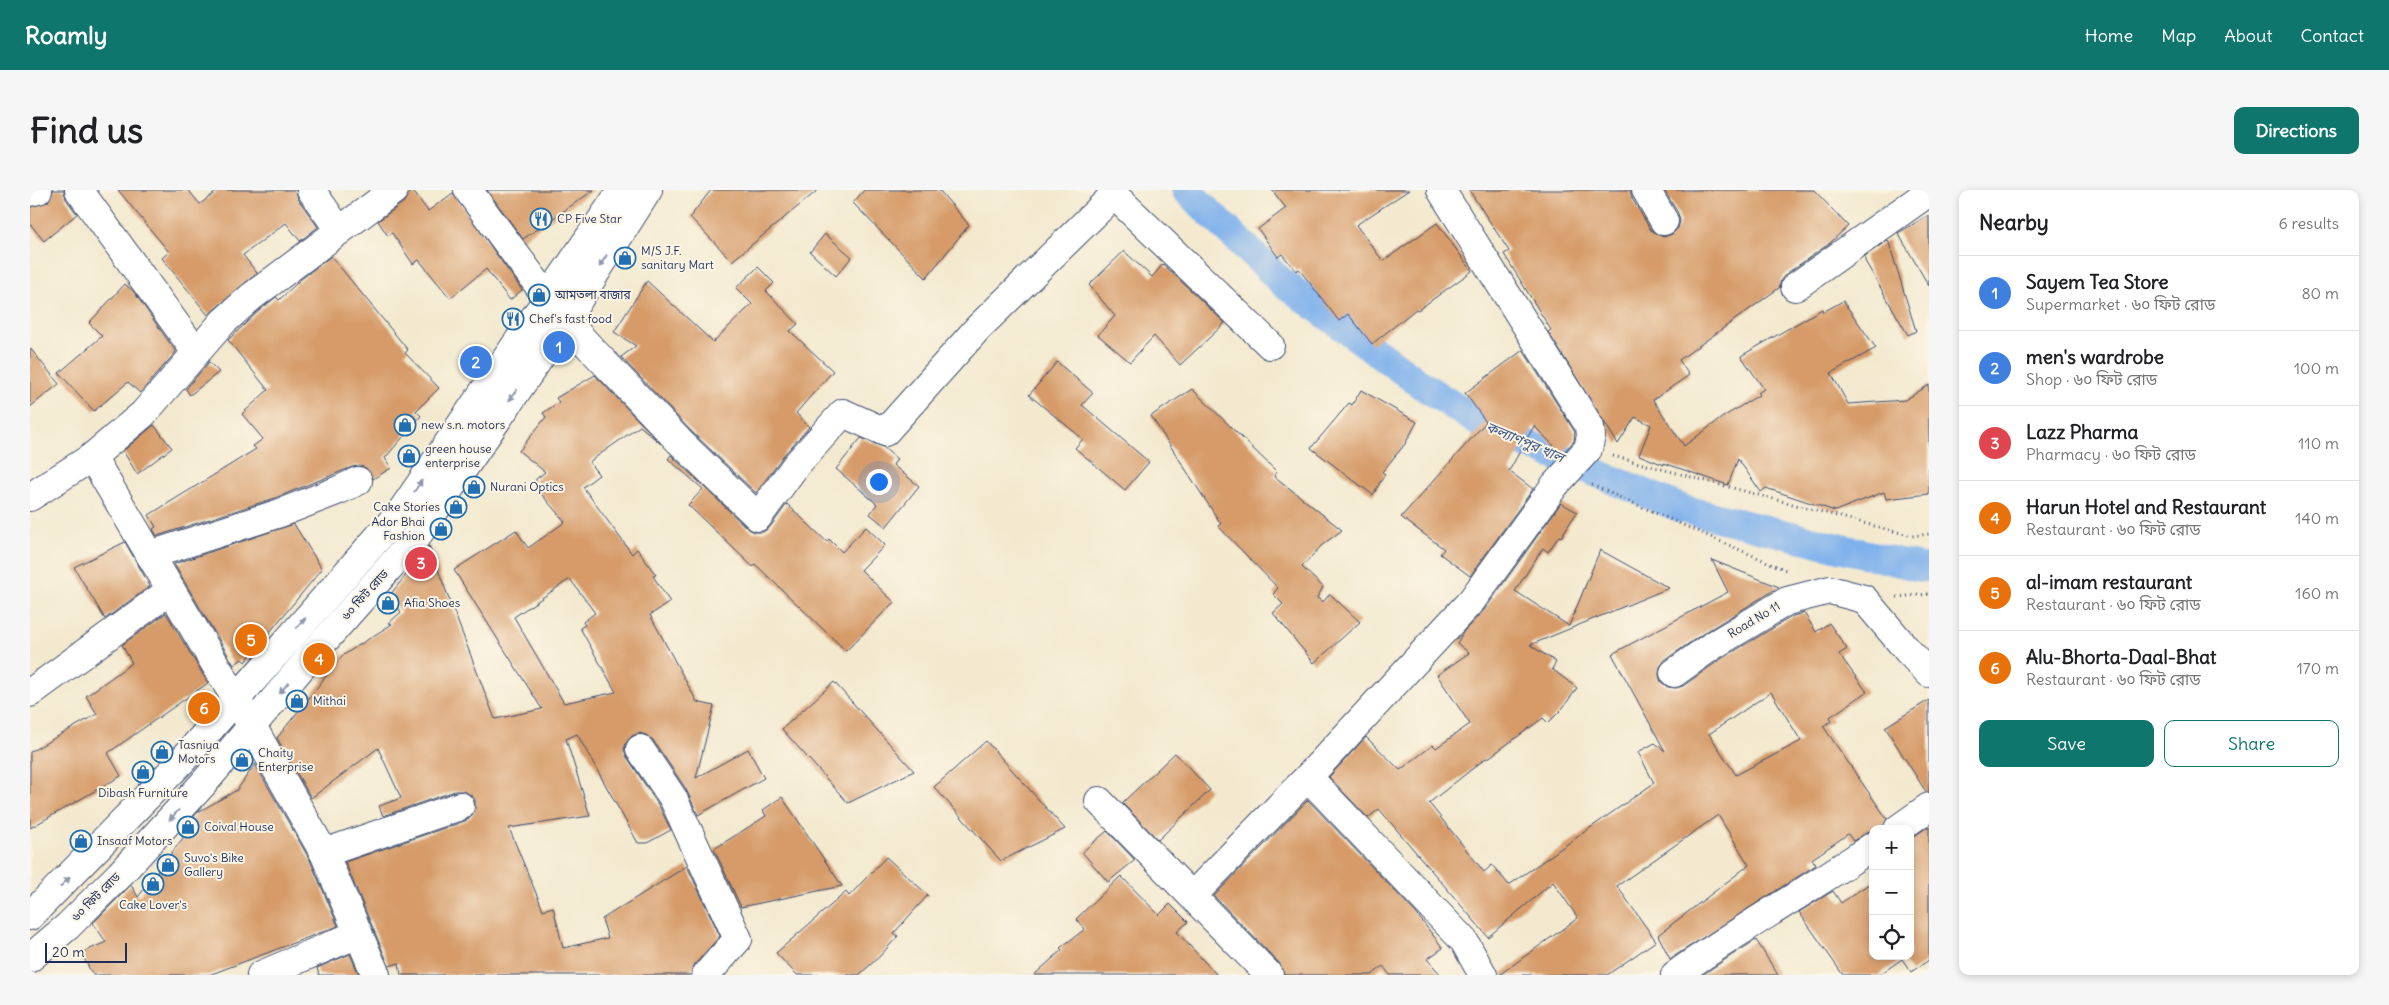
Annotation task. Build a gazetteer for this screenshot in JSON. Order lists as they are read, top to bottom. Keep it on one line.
{"streets":{"street":["৬০ ফিট রোড","Road No 11"]},"water":["কল্যাণপুর খাল"],"places":{"restaurant":["CP Five Star","Chef's fast food"],"shop":["M/S J.F. sanitary Mart","আমতলা বাজার","new s.n. motors","green house enterprise","Nurani Optics","Cake Stories","Ador Bhai Fashion","Afia Shoes","Mithai","Tasniya Motors","Chaity Enterprise","Dibash Furniture","Coival House","Insaaf Motors","Suvo's Bike Gallery","Cake Lover's"]},"scale_bar":"20 m","page":{"header":"Roamly","nav":["Home","Map","About","Contact"],"buttons":["Directions",["Save","Share"]],"title":"Find us","heading":["Nearby","6 results"],"list":[{"mark":"1","name":"Sayem Tea Store","note":"Supermarket · ৬০ ফিট রোড","value":"80 m"},{"mark":"2","name":"men's wardrobe","note":"Shop · ৬০ ফিট রোড","value":"100 m"},{"mark":"3","name":"Lazz Pharma","note":"Pharmacy · ৬০ ফিট রোড","value":"110 m"},{"mark":"4","name":"Harun Hotel and Restaurant","note":"Restaurant · ৬০ ফিট রোড","value":"140 m"},{"mark":"5","name":"al-imam restaurant","note":"Restaurant · ৬০ ফিট রোড","value":"160 m"},{"mark":"6","name":"Alu-Bhorta-Daal-Bhat","note":"Restaurant · ৬০ ফিট রোড","value":"170 m"}],"pins":["1","2","3","5","4","6"],"map_buttons":["+","−"],"scale":"20 m"}}
